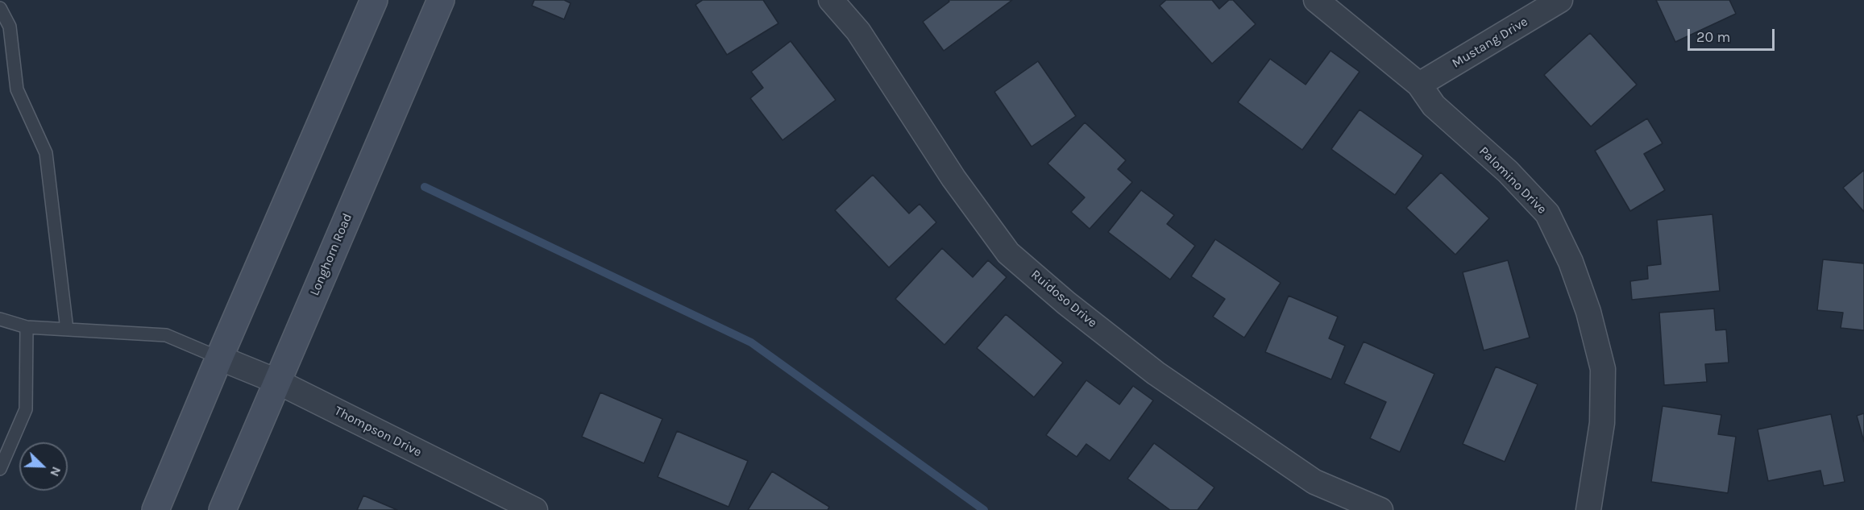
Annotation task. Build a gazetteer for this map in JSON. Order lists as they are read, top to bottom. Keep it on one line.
{"streets":{"main road":["Longhorn Road"],"street":["Mustang Drive","Palomino Drive","Ruidoso Drive","Thompson Drive"]},"crossings":[["Mustang Drive","Palomino Drive"],["Longhorn Road","Thompson Drive"]],"scale_bar":"20 m","north":"bottom right"}
